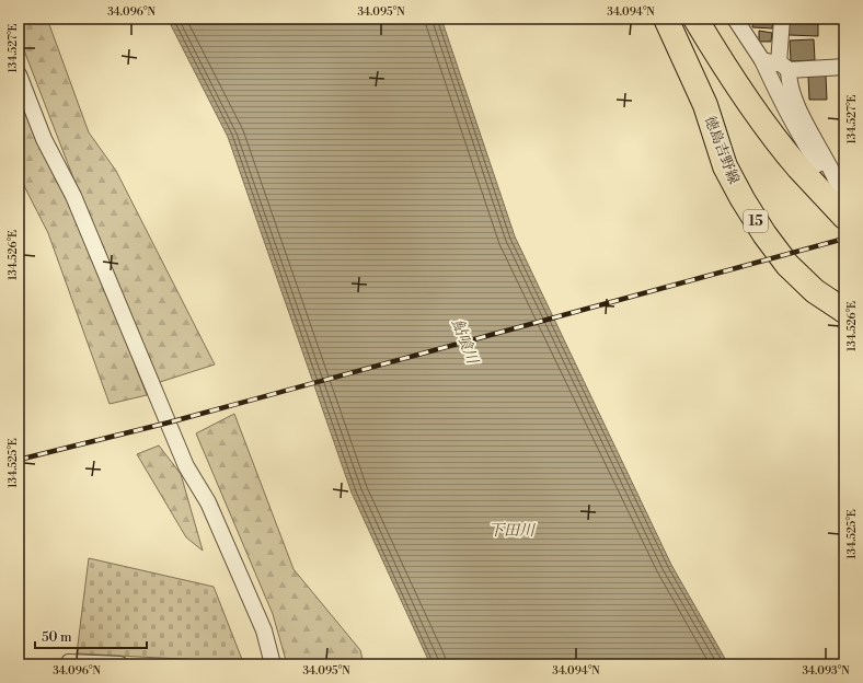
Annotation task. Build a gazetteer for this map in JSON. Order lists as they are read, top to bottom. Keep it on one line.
{"streets":{"main road":["徳島吉野線","15"]},"water":["鮎喰川","下田川"],"scale_bar":"50 m","coordinates":["34.096°N","34.095°N","34.094°N","134.527°E","134.526°E","134.525°E","34.093°N"]}
